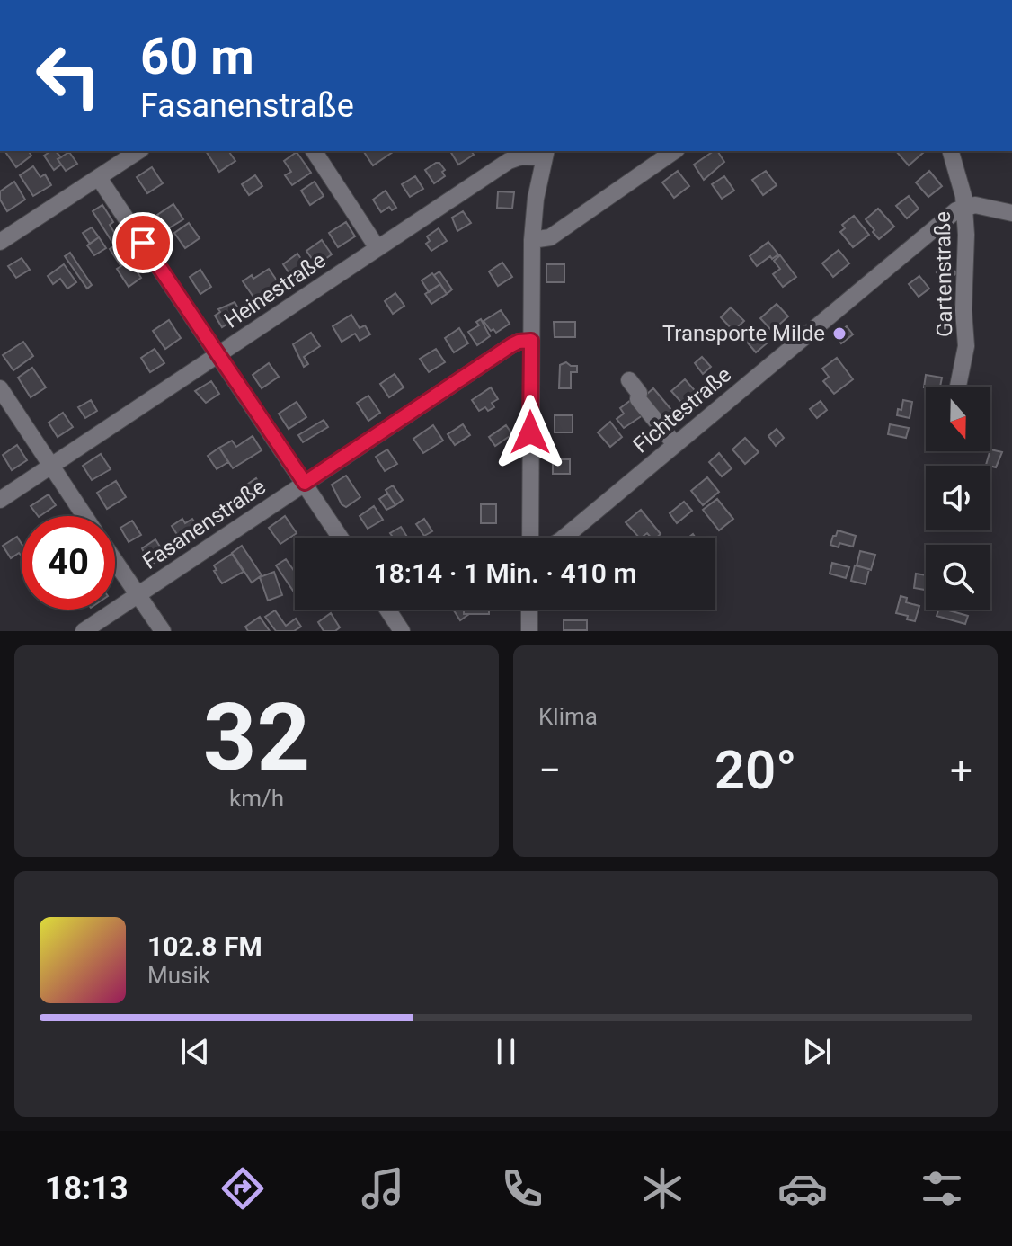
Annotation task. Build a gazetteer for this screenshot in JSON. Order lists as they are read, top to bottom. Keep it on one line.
{"streets":{"street":["Gartenstraße","Heinestraße","Fichtestraße","Fasanenstraße"]},"crossings":[["Gartenstraße","Fichtestraße"]],"places":["Transporte Milde"],"north":"bottom","page":{"turn":["60 m","Fasanenstraße"],"limit":"40","trip":"18:14 · 1 Min. · 410 m","tile":[["32","km/h"],"Klima"],"heat":["−","20°","+"],"song":["102.8 FM","Musik"],"tabs":"18:13"}}
